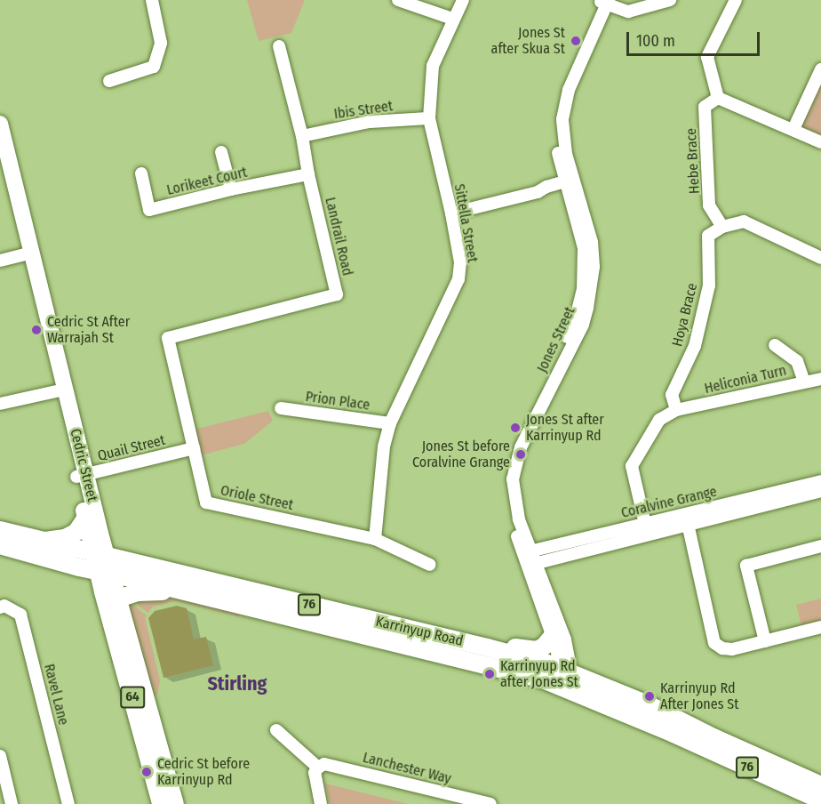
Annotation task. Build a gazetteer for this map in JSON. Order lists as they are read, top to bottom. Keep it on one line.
{"streets":{"highway":["76","Karrinyup Road"],"main road":["Cedric Street","64"],"street":["Ibis Street","Hebe Brace","Lorikeet Court","Sittella Street","Landrail Road","Hoya Brace","Jones Street","Heliconia Turn","Prion Place","Quail Street","Oriole Street","Coralvine Grange","Ravel Lane","Lanchester Way"]},"crossings":[["Ibis Street","Sittella Street"],["Ibis Street","Landrail Road"],["Hebe Brace","Hoya Brace"],["Lorikeet Court","Landrail Road"],["Sittella Street","Prion Place"],["Sittella Street","Oriole Street"],["Landrail Road","Oriole Street"],["Hoya Brace","Heliconia Turn"],["Jones Street","Coralvine Grange"],["Jones Street","Karrinyup Road"],["Quail Street","Cedric Street"],["Quail Street","Oriole Street"],["Cedric Street","Karrinyup Road"]],"districts":["Stirling"],"places":["Jones St after Skua St","Cedric St After Warrajah St","Jones St after Karrinyup Rd","Jones St before Coralvine Grange","Karrinyup Rd after Jones St","Karrinyup Rd After Jones St","Cedric St before Karrinyup Rd"],"scale_bar":"100 m"}
